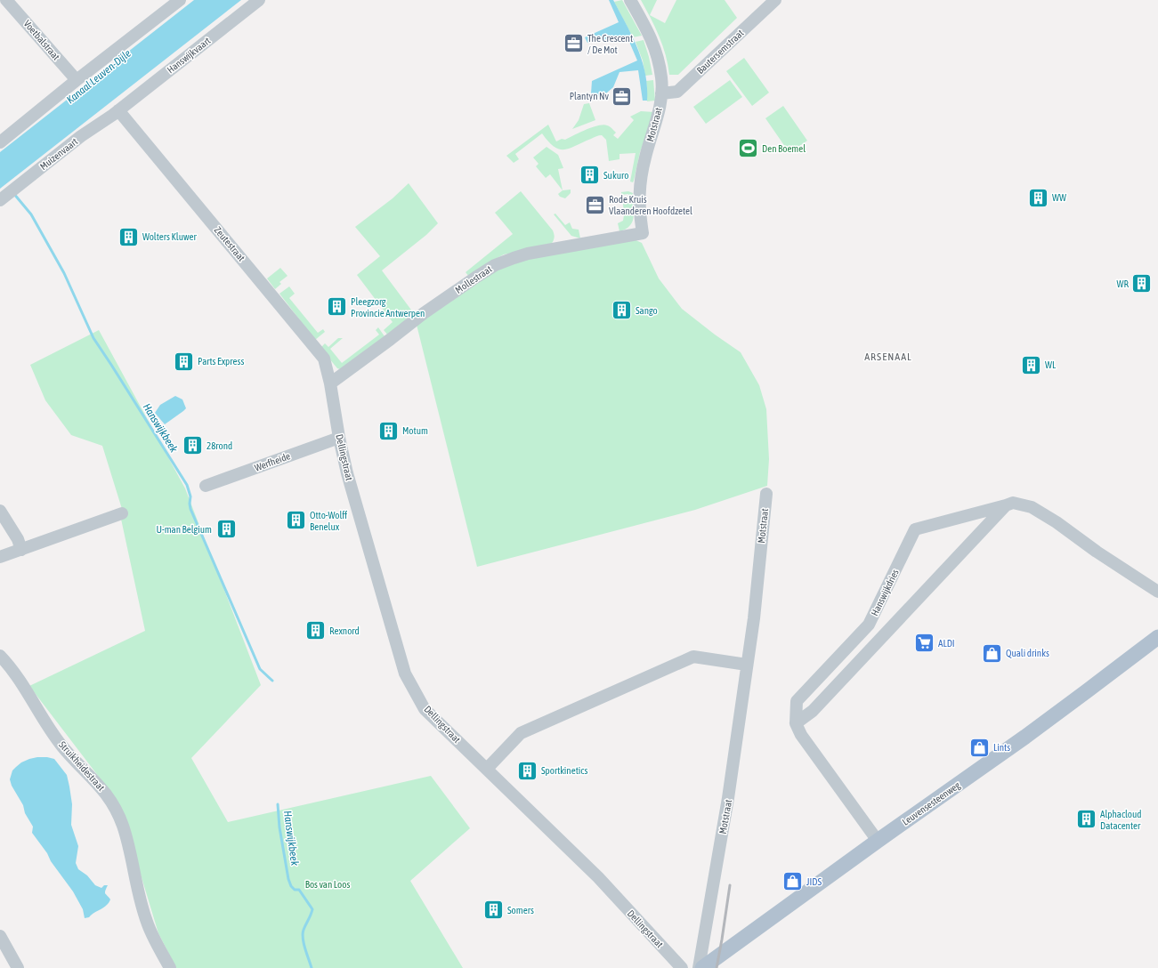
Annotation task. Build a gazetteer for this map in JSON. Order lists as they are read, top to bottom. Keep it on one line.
{"streets":{"main road":["Leuvensesteenweg"],"street":["Voetbalstraat","Bautersemstraat","Hanswijkvaart","Motstraat","Muizenvaart","Zeutestraat","Mollestraat","Dellingstraat","Werfheide","Hanswijkdries","Struikheidestraat"]},"crossings":[["Bautersemstraat","Motstraat"],["Hanswijkvaart","Muizenvaart"],["Hanswijkvaart","Zeutestraat"],["Motstraat","Mollestraat"],["Muizenvaart","Zeutestraat"],["Zeutestraat","Mollestraat"],["Zeutestraat","Dellingstraat"],["Mollestraat","Dellingstraat"],["Dellingstraat","Werfheide"]],"districts":["ARSENAAL"],"water":["Kanaal Leuven-Dijle","Hanswijkbeek"],"parks":["Bos van Loos"],"places":{"office":["The Crescent / De Mot","Plantyn Nv","Rode Kruis Vlaanderen Hoofdzetel"],"sports":["Den Boemel"],"building":["Sukuro","WW","Wolters Kluwer","WR","Pleegzorg Provincie Antwerpen","Sango","Parts Express","WL","Motum","28rond","Otto-Wolff Benelux","U-man Belgium","Rexnord","Sportkinetics","Alphacloud Datacenter","Somers"],"supermarket":["ALDI"],"shop":["Quali drinks","Lints","JIDS"]}}
